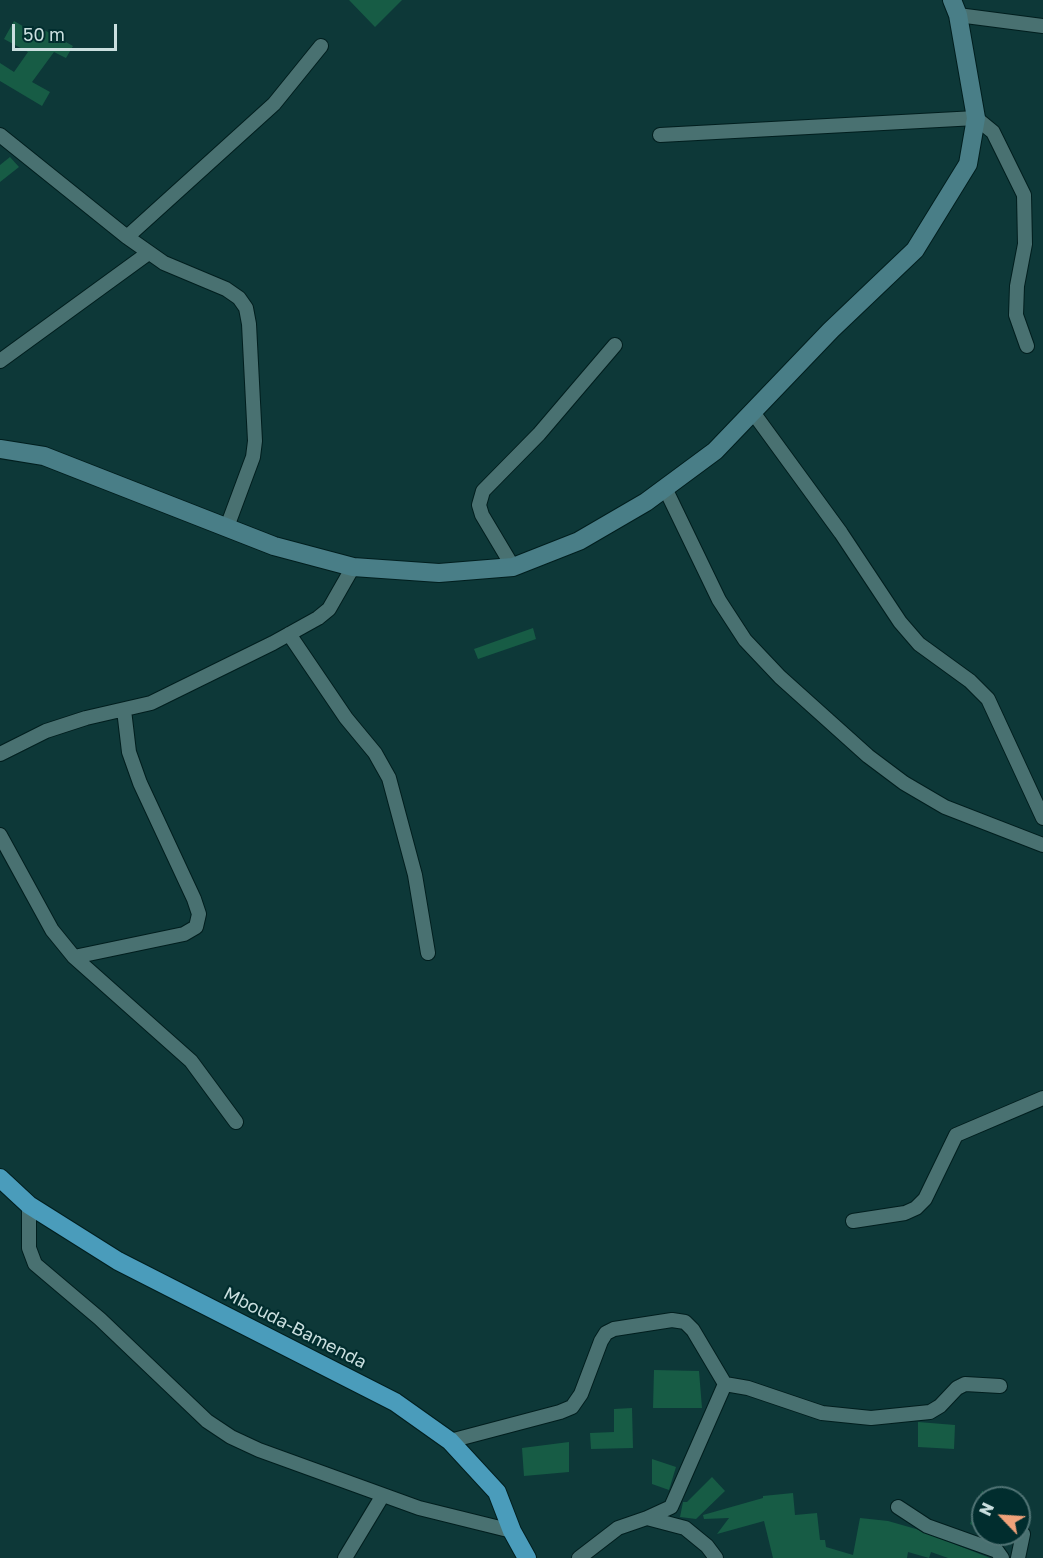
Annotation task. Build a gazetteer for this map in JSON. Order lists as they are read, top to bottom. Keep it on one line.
{"streets":{"highway":["Mbouda-Bamenda"]},"scale_bar":"50 m","north":"top left"}
